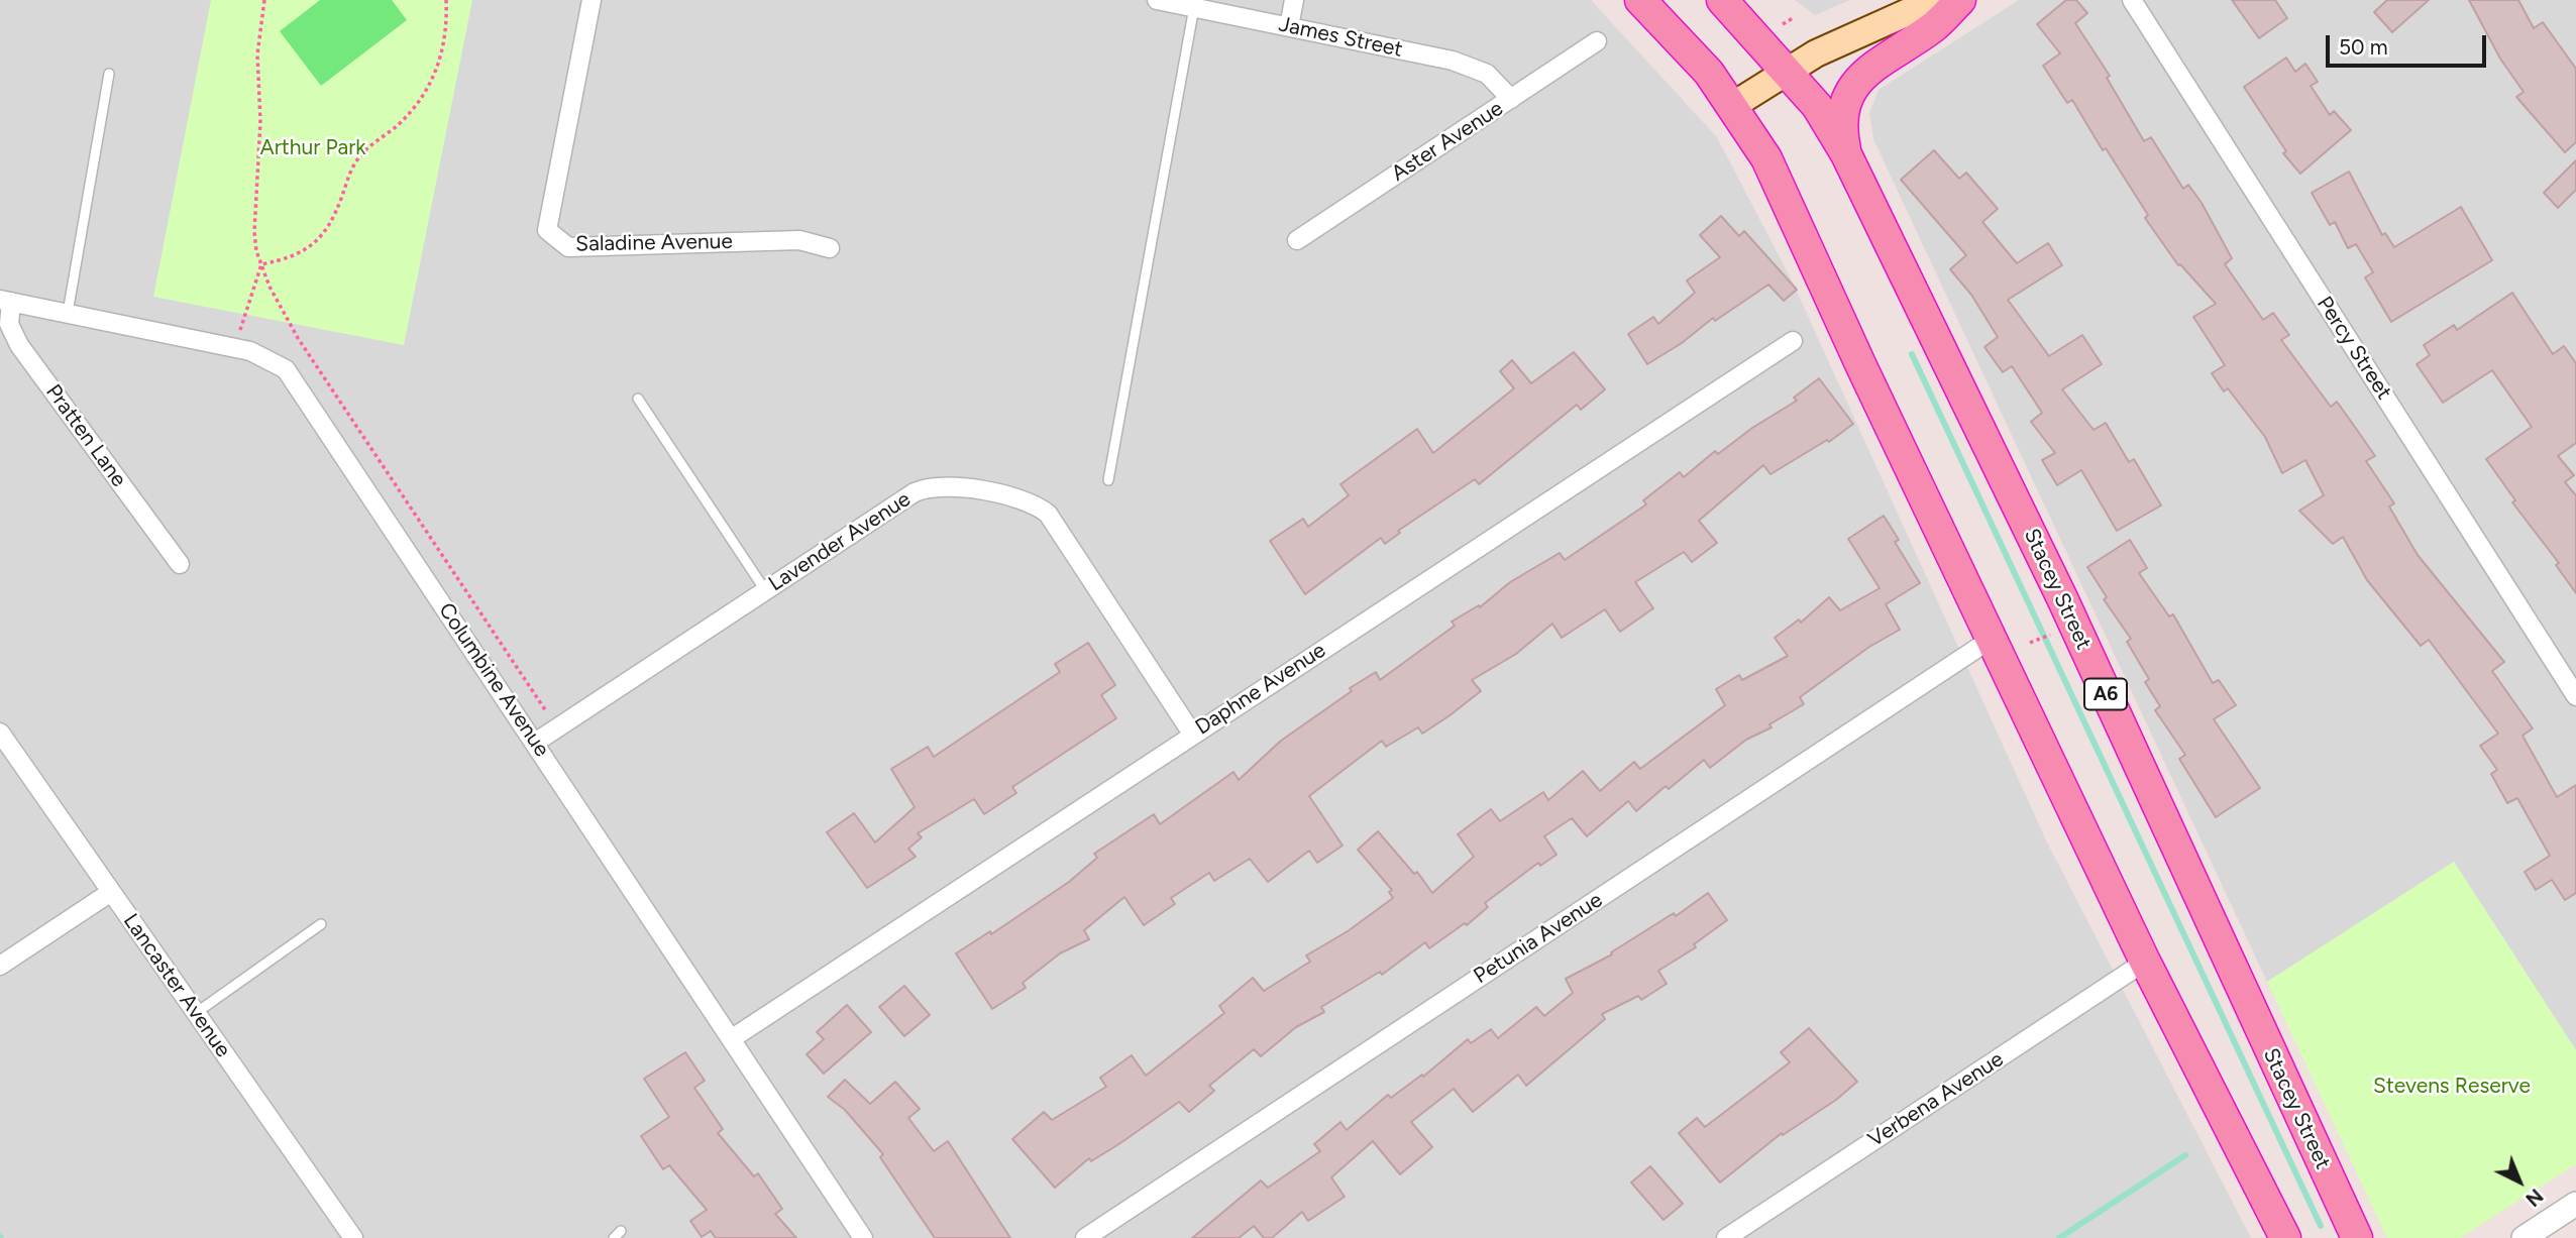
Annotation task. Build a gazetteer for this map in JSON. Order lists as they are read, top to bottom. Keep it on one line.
{"streets":{"highway":["Stacey Street","A6"],"street":["James Street","Aster Avenue","Saladine Avenue","Percy Street","Pratten Lane","Lavender Avenue","Columbine Avenue","Daphne Avenue","Petunia Avenue","Lancaster Avenue","Verbena Avenue"]},"crossings":[["James Street","Aster Avenue"],["Pratten Lane","Columbine Avenue"],["Lavender Avenue","Columbine Avenue"],["Lavender Avenue","Daphne Avenue"],["Stacey Street","A6"],["Columbine Avenue","Daphne Avenue"]],"parks":["Arthur Park","Stevens Reserve"],"scale_bar":"50 m","north":"bottom right"}
